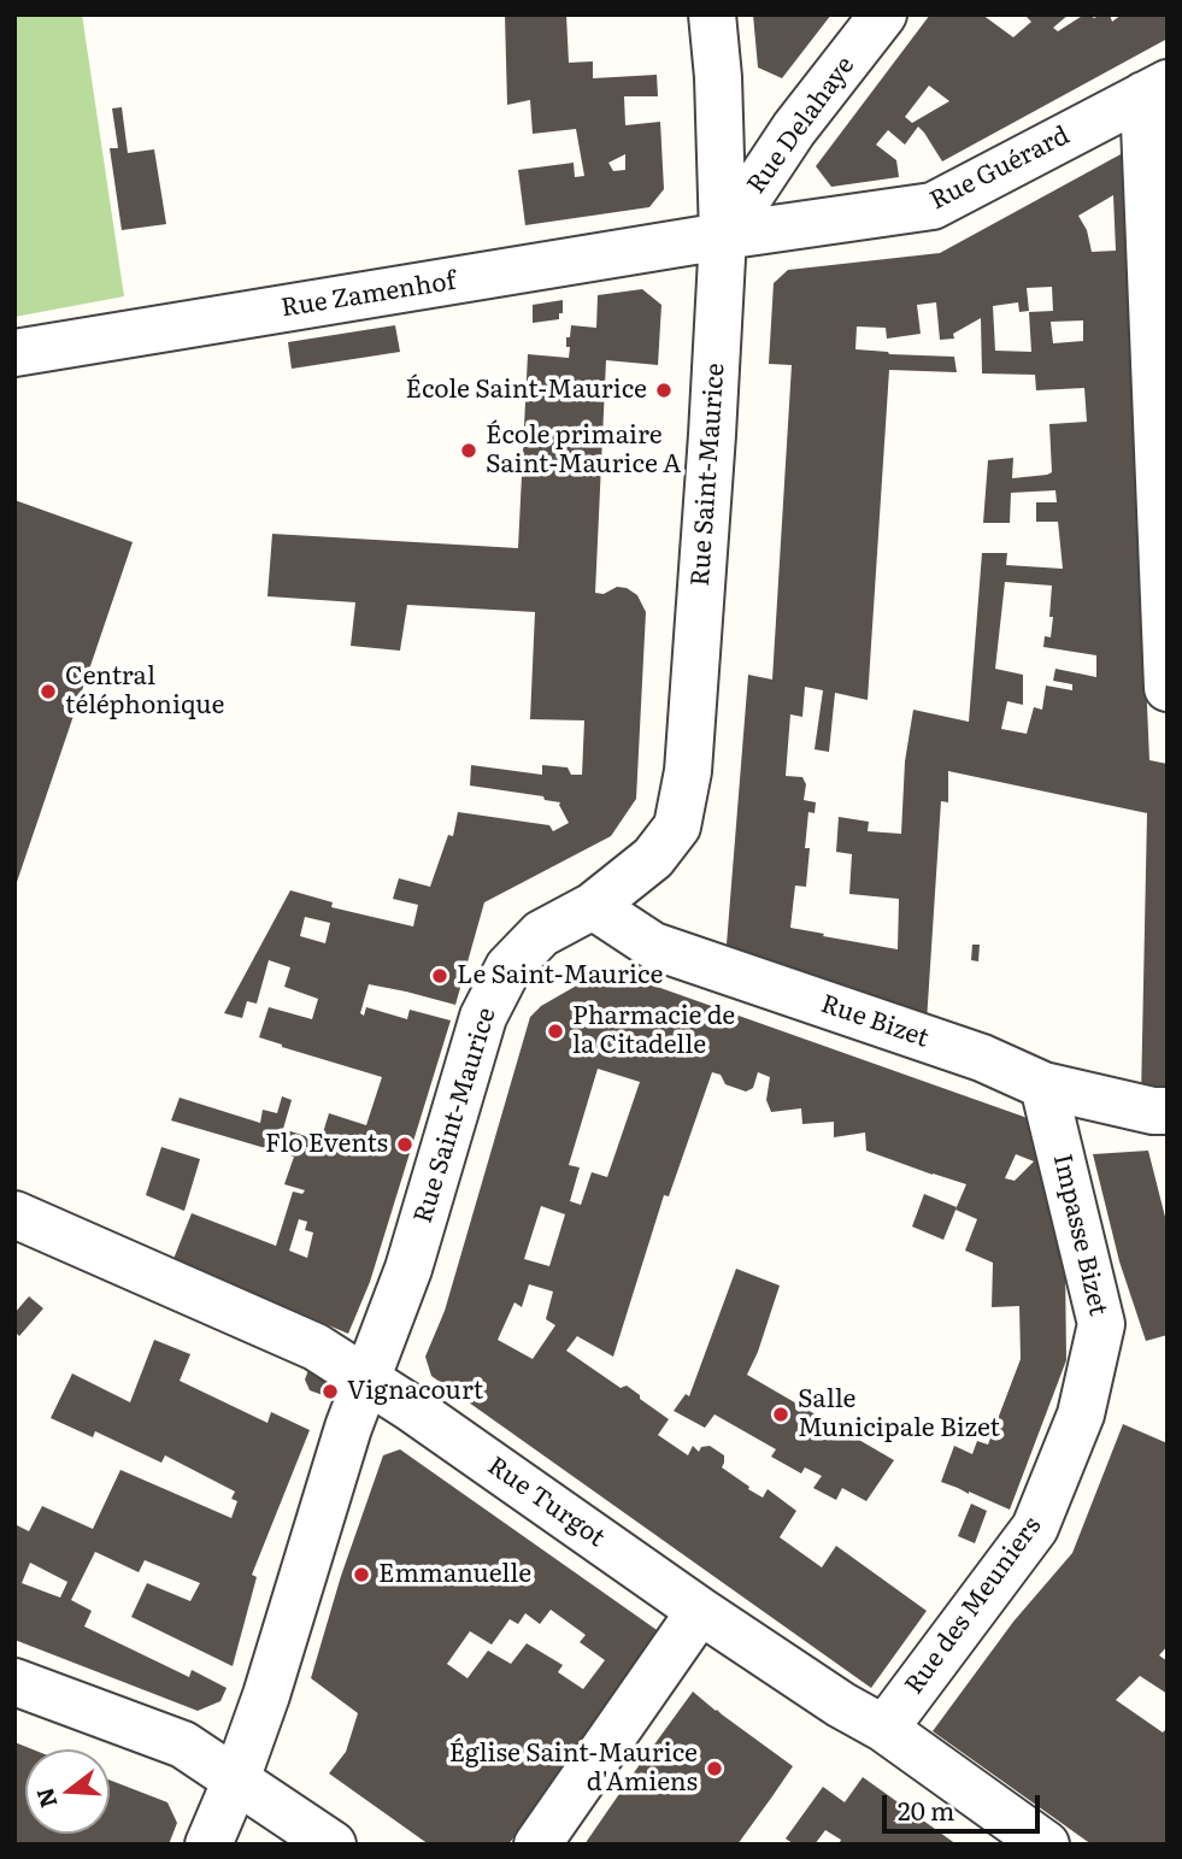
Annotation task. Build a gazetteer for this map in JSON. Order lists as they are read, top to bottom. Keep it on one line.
{"streets":{"street":["Rue Delahaye","Rue Guérard","Rue Zamenhof","Rue Saint-Maurice","Rue Bizet","Impasse Bizet","Rue Turgot","Rue des Meuniers"]},"crossings":[["Rue Delahaye","Rue Guérard"],["Rue Delahaye","Rue Zamenhof"],["Rue Delahaye","Rue Saint-Maurice"],["Rue Guérard","Rue Zamenhof"],["Rue Guérard","Rue Saint-Maurice"],["Rue Zamenhof","Rue Saint-Maurice"],["Rue Saint-Maurice","Rue Bizet"],["Rue Saint-Maurice","Rue Turgot"],["Rue Bizet","Impasse Bizet"],["Impasse Bizet","Rue des Meuniers"],["Rue Turgot","Rue des Meuniers"]],"places":["École Saint-Maurice","École primaire Saint-Maurice A","Central téléphonique","Le Saint-Maurice","Pharmacie de la Citadelle","Flo Events","Vignacourt","Salle Municipale Bizet","Emmanuelle","Église Saint-Maurice d'Amiens"],"scale_bar":"20 m","north":"left"}
